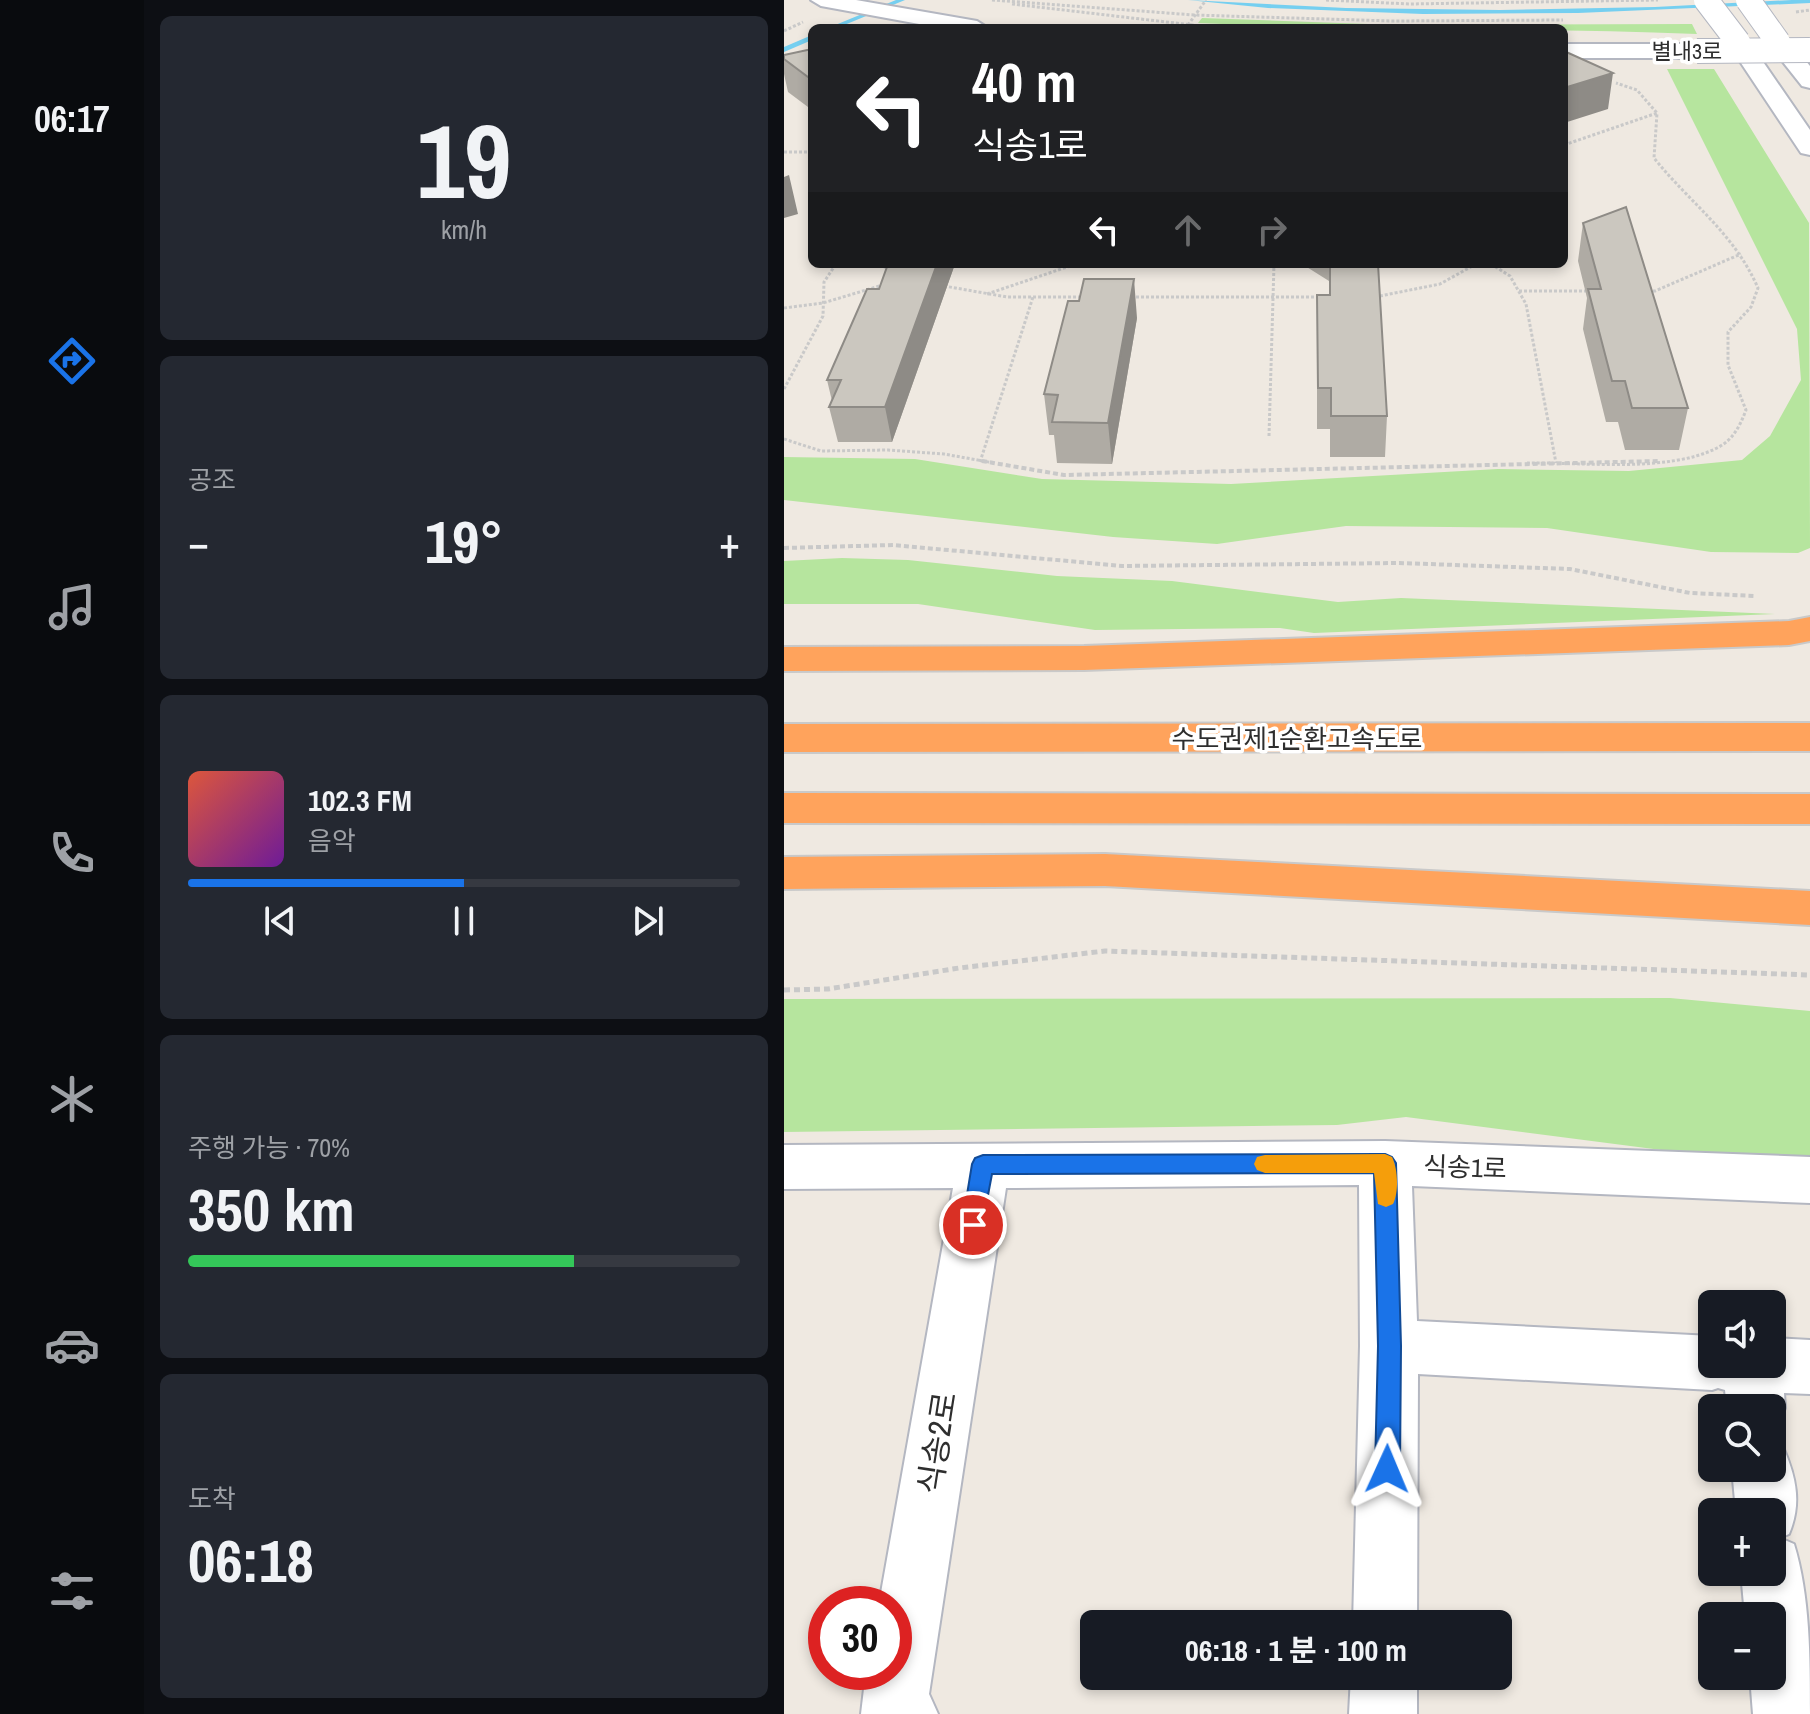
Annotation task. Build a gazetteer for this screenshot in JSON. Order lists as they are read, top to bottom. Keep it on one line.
{"streets":{"highway":["수도권제1순환고속도로"],"street":["별내3로","식송1로","식송2로"]},"crossings":[["식송1로","식송2로"]],"page":{"tabs":"06:17","tile":[["19","km/h"],"공조",["주행 가능 · 70%","350 km"],["도착","06:18"]],"turn":["40 m","식송1로"],"heat":["−","19°","+"],"song":["102.3 FM","음악"],"map_buttons":["+","−"],"limit":"30","trip":"06:18 · 1 분 · 100 m"}}
